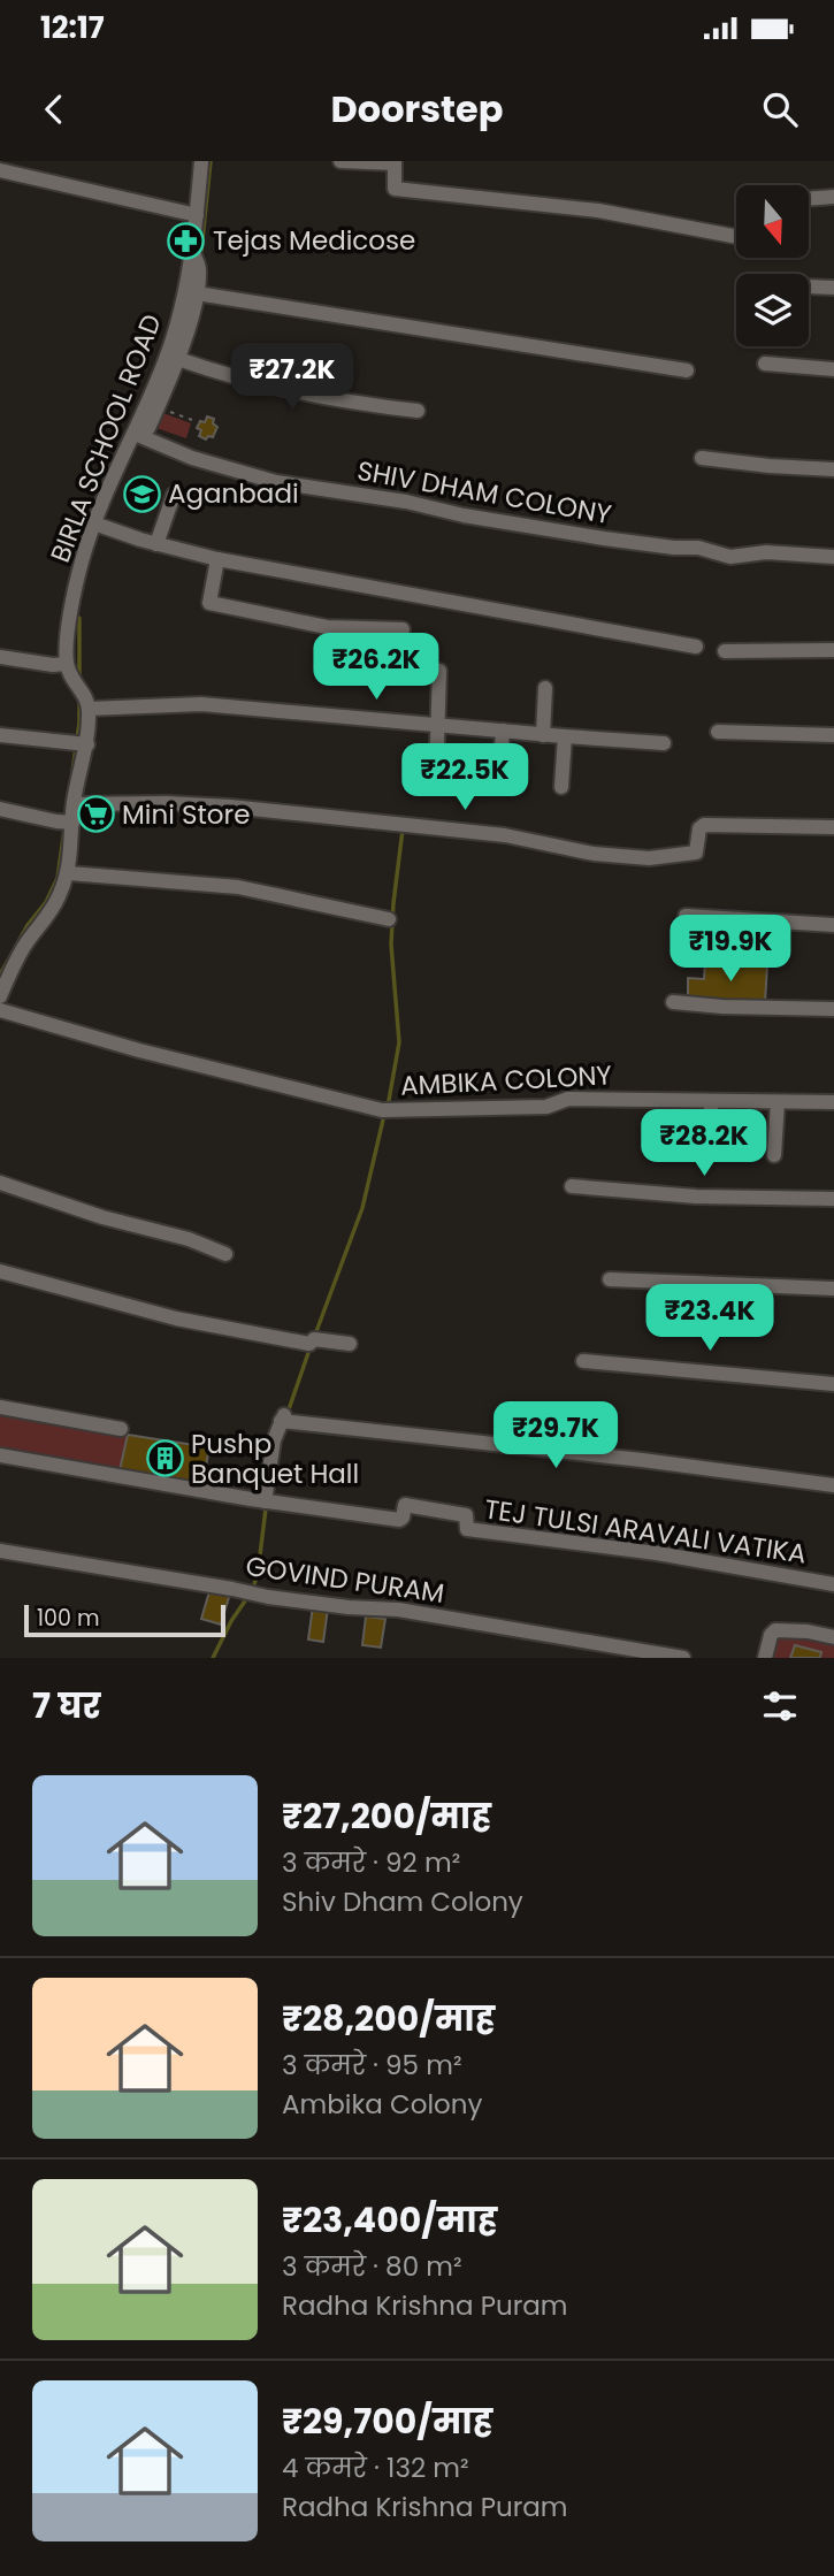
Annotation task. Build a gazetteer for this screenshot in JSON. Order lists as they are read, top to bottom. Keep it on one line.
{"streets":{"street":["BIRLA SCHOOL ROAD","SHIV DHAM COLONY","AMBIKA COLONY","TEJ TULSI ARAVALI VATIKA","GOVIND PURAM"]},"crossings":[["BIRLA SCHOOL ROAD","SHIV DHAM COLONY"]],"places":{"pharmacy":["Tejas Medicose"],"school or university":["Aganbadi"],"supermarket":["Mini Store"],"building":["Pushp Banquet Hall"]},"scale_bar":"100 m","north":"bottom","page":{"status":"12:17","header":"Doorstep","price":["₹27.2K","₹26.2K","₹22.5K","₹19.9K","₹28.2K","₹23.4K","₹29.7K"],"scale":"100 m","heading":"7 घर","list":[{"name":"₹27,200/माह","note":"3 कमरे · 92 m² · Shiv Dham Colony"},{"name":"₹28,200/माह","note":"3 कमरे · 95 m² · Ambika Colony"},{"name":"₹23,400/माह","note":"3 कमरे · 80 m² · Radha Krishna Puram"},{"name":"₹29,700/माह","note":"4 कमरे · 132 m² · Radha Krishna Puram"}]}}
